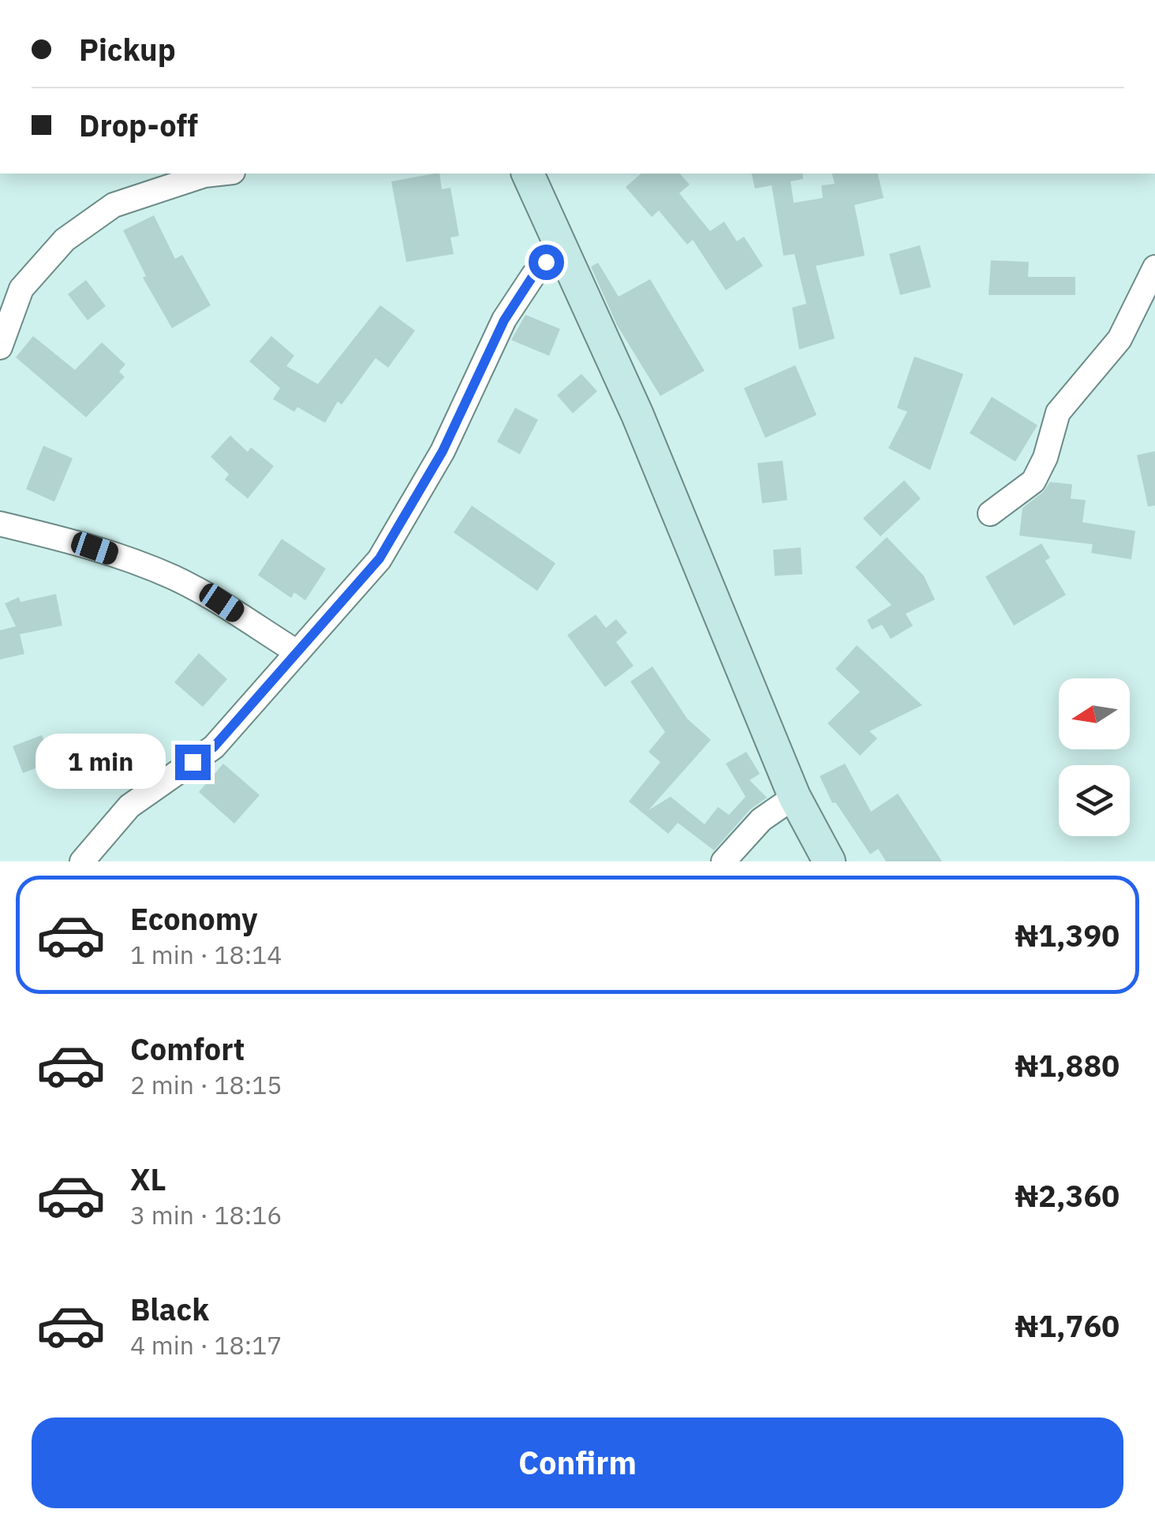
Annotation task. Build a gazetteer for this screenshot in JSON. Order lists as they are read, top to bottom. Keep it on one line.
{"north":"left","page":{"banner":["Pickup","Drop-off"],"bubble":"1 min","list":[{"name":"Economy","note":"1 min · 18:14","value":"₦1,390"},{"name":"Comfort","note":"2 min · 18:15","value":"₦1,880"},{"name":"XL","note":"3 min · 18:16","value":"₦2,360"},{"name":"Black","note":"4 min · 18:17","value":"₦1,760"}],"buttons":"Confirm"}}
